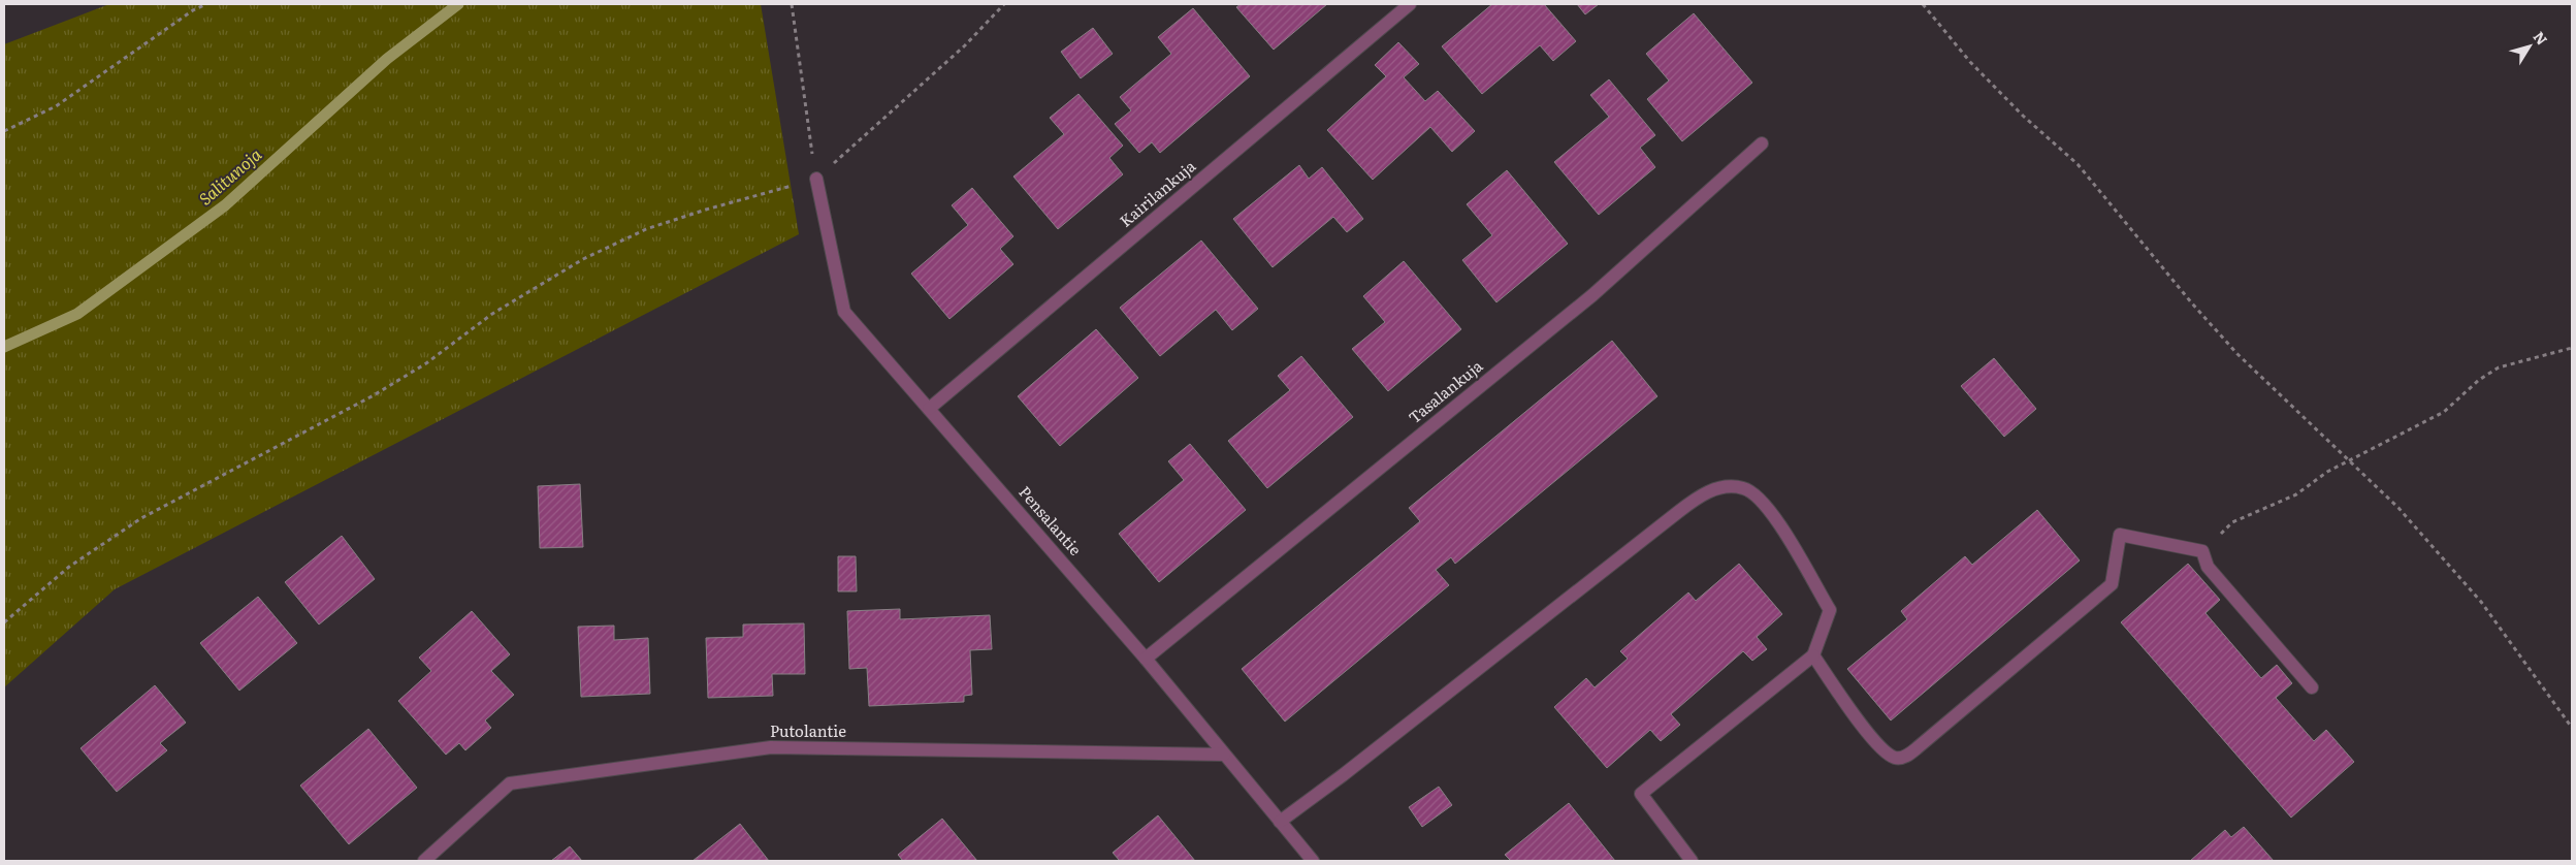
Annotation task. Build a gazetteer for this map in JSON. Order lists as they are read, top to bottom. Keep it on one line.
{"streets":{"street":["Kairilankuja","Tasalankuja","Pensalantie","Putolantie"]},"crossings":[["Kairilankuja","Pensalantie"],["Tasalankuja","Pensalantie"],["Pensalantie","Putolantie"]],"water":["Salitunoja"],"north":"top right"}
